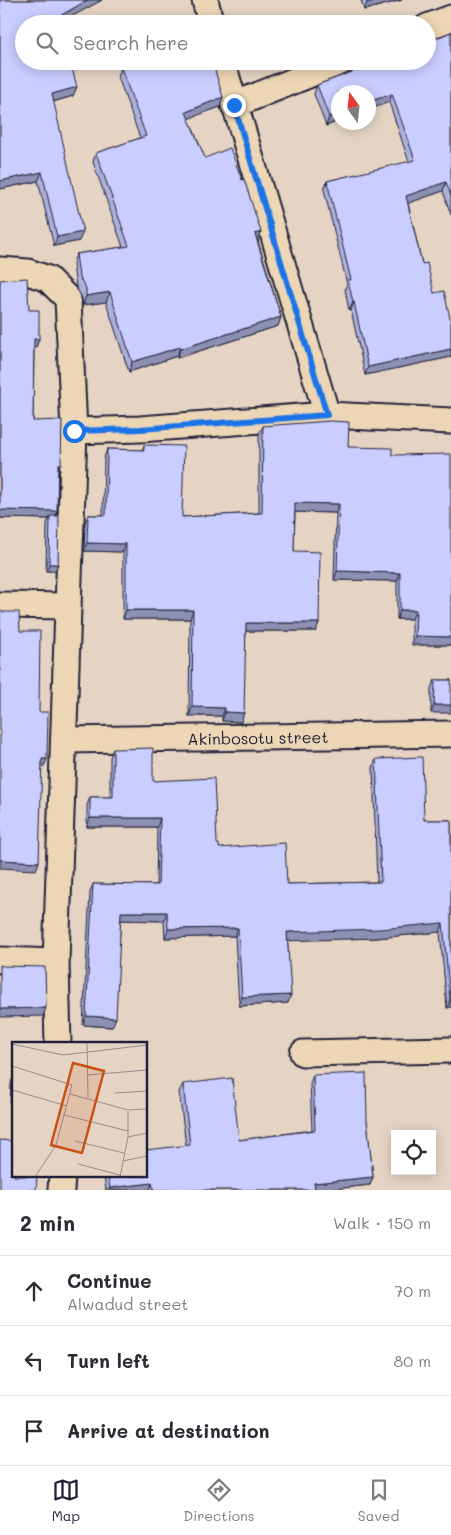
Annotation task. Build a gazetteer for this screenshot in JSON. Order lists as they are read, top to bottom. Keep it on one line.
{"streets":{"street":["Akinbosotu street"]},"north":"top","page":{"search":"Search here","heading":["2 min","Walk · 150 m"],"list":[["Continue","Alwadud street","70 m"],["Turn left","80 m"],"Arrive at destination"],"nav":["Map","Directions","Saved"]}}
